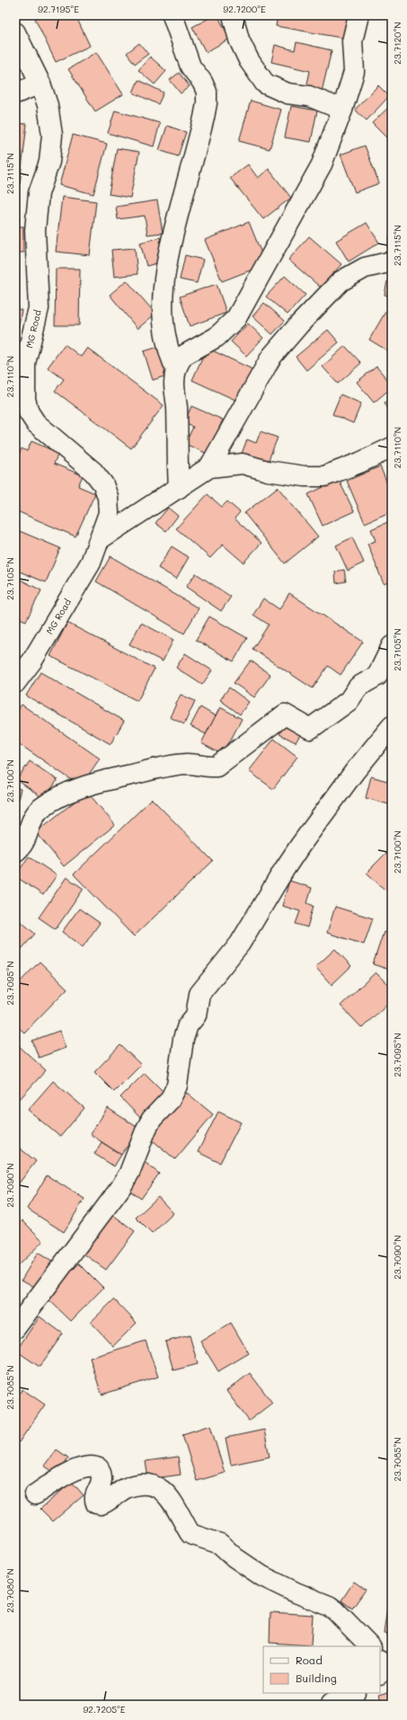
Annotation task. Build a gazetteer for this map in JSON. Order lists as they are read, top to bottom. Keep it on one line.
{"streets":{"street":["MG Road"]},"legend":["Road","Building"],"coordinates":["92.7195°E","92.7200°E","23.7120°N","23.7115°N","23.7110°N","23.7105°N","23.7100°N","23.7095°N","23.7090°N","23.7085°N","23.7080°N","92.7205°E"]}
